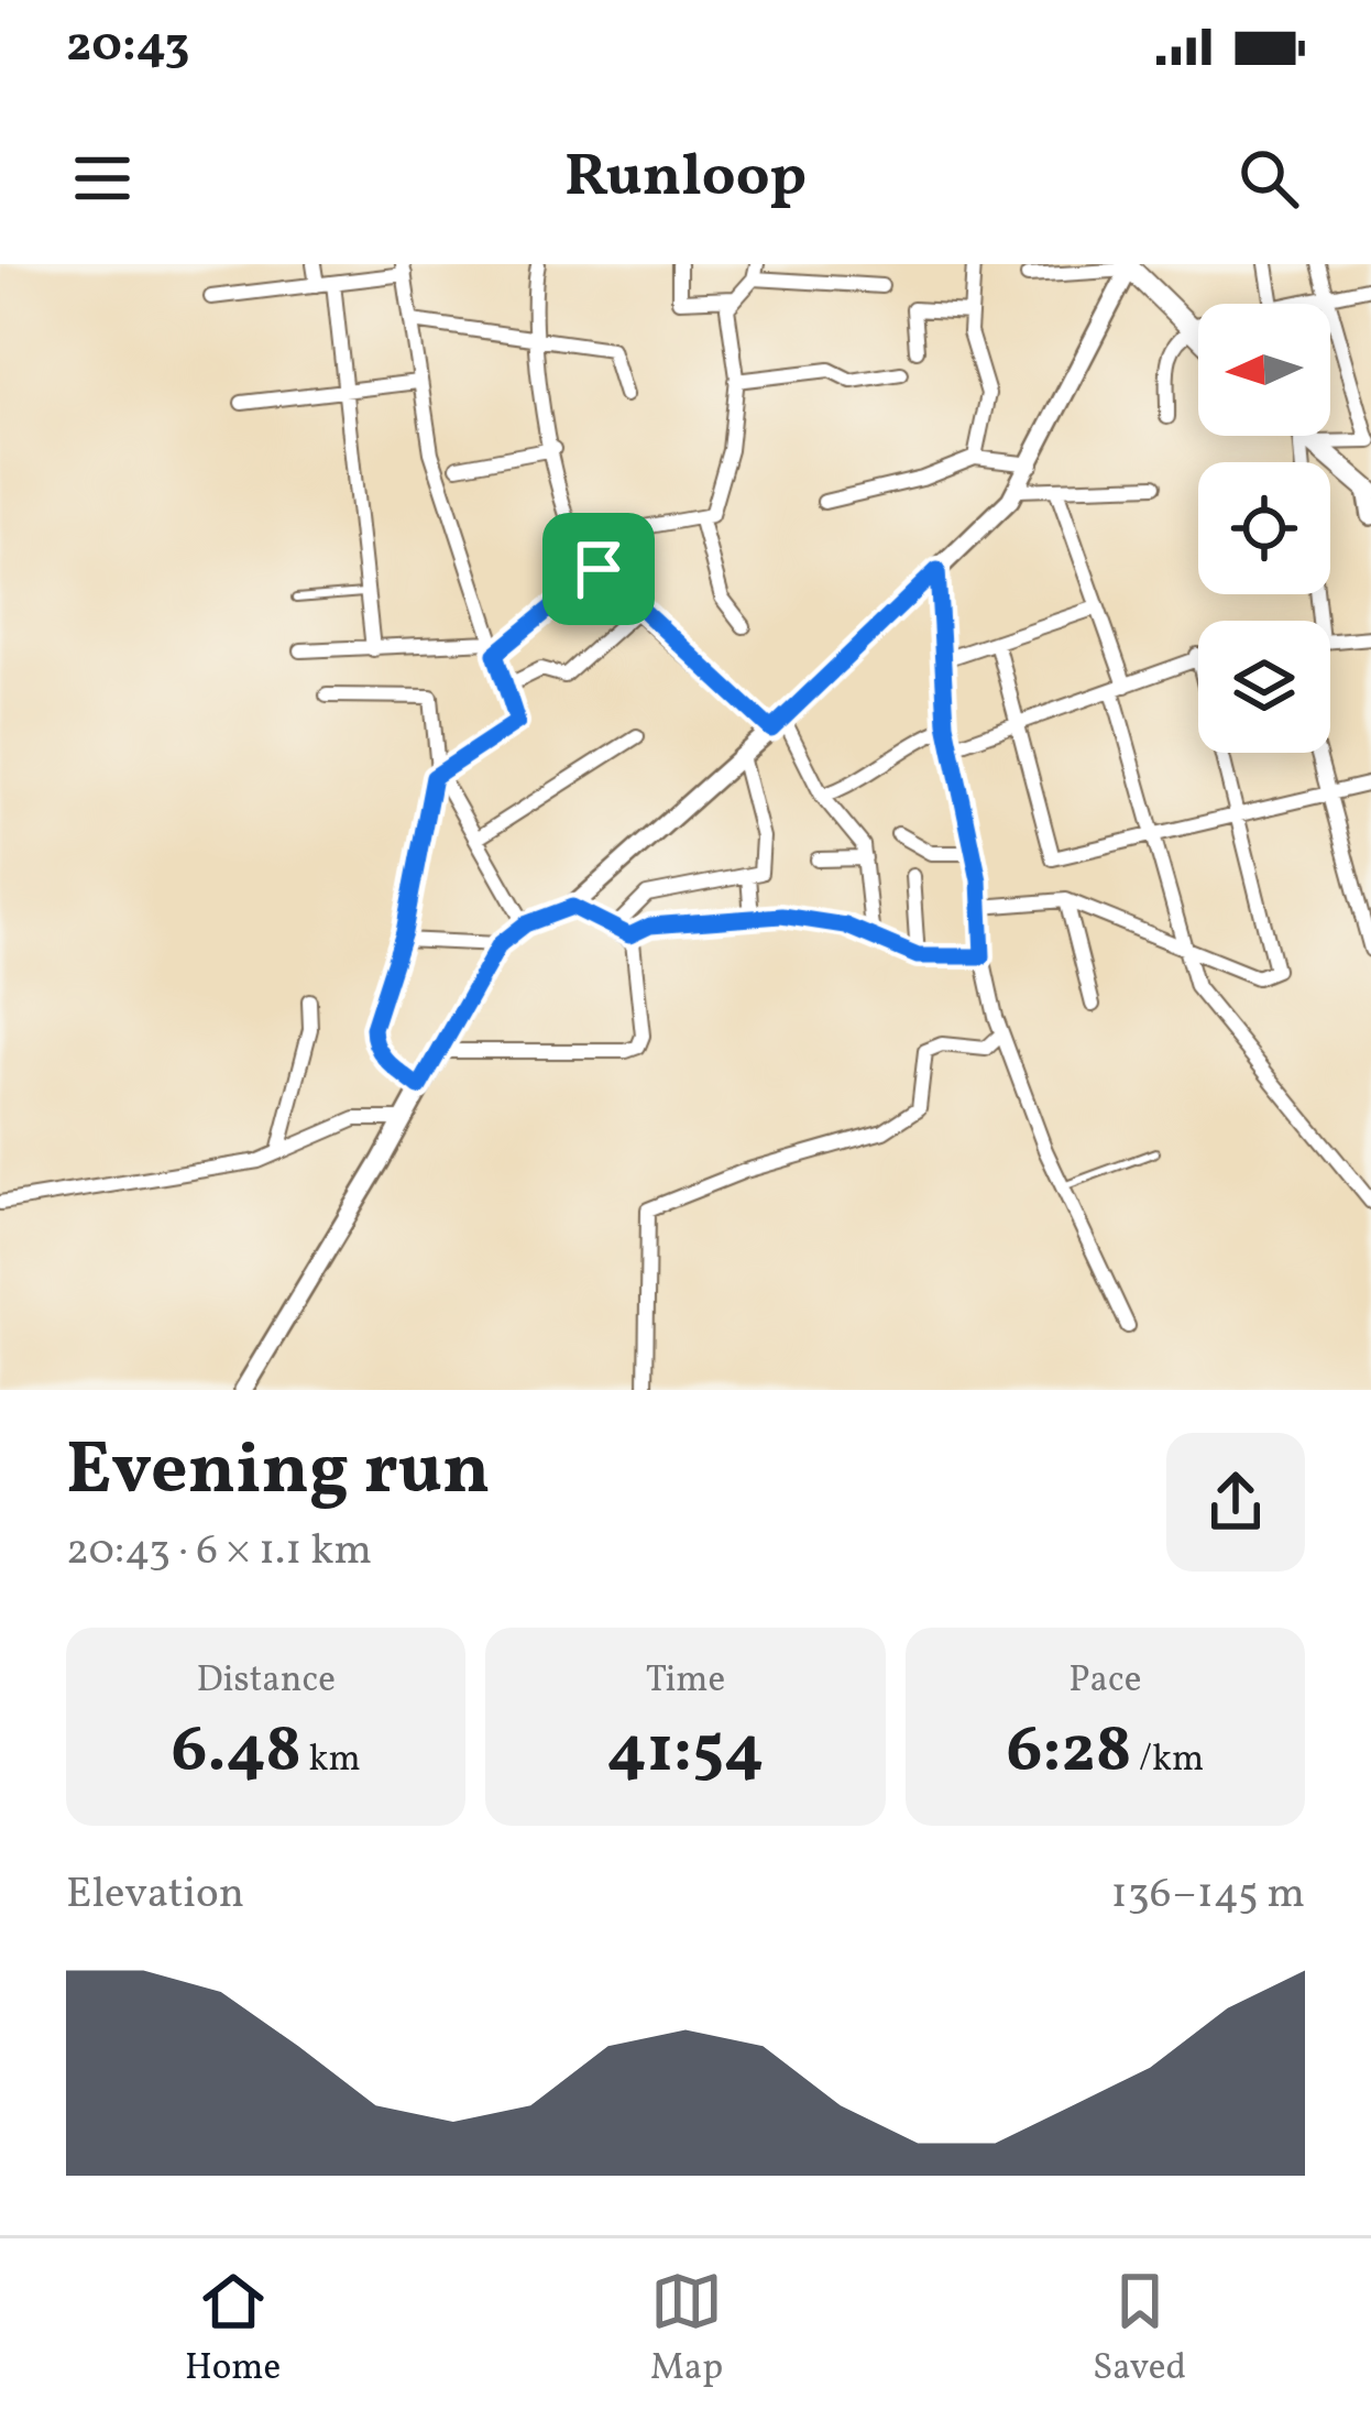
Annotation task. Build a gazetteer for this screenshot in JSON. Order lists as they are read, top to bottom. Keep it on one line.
{"north":"left","page":{"status":"20:43","header":"Runloop","heading":["Evening run","20:43 · 6 × 1.1 km"],"stats":[["Distance","6.48 km"],["Time","41:54"],["Pace","6:28 /km"]],"chart":["Elevation","136–145 m"],"tabs":["Home","Map","Saved"]}}
